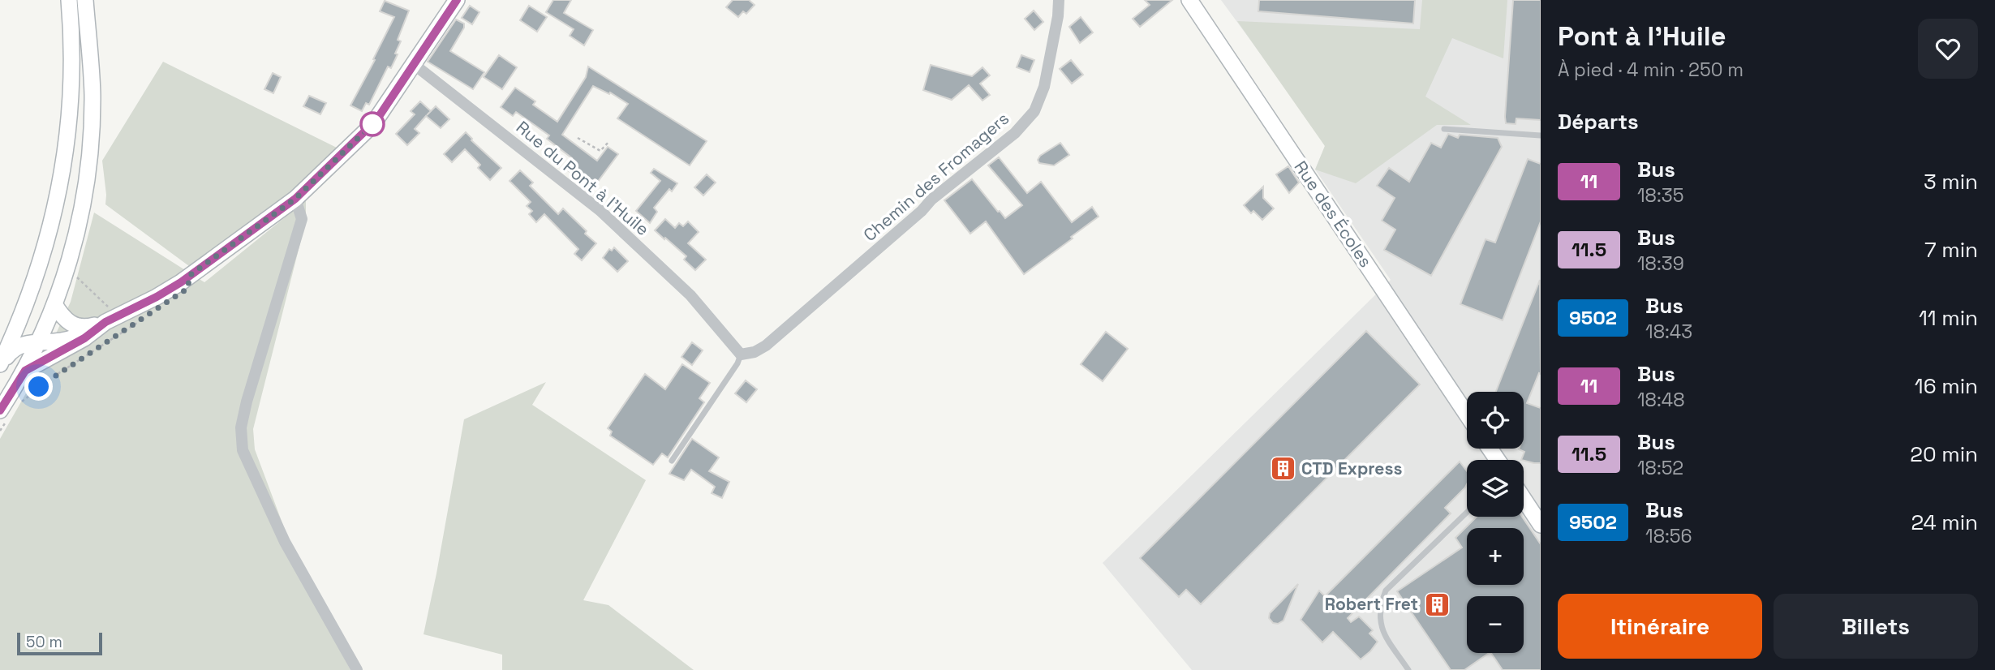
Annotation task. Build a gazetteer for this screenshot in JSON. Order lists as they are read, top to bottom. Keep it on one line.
{"streets":{"street":["Chemin des Fromagers","Rue du Pont à l'Huile","Rue des Écoles"]},"crossings":[["Chemin des Fromagers","Rue du Pont à l'Huile"]],"places":{"building":["CTD Express","Robert Fret"]},"lines":["bus line 11"],"scale_bar":"50 m","page":{"heading":[["Pont à l'Huile","À pied · 4 min · 250 m"],"Départs"],"list":[{"mark":"11","name":"Bus","note":"18:35","value":"3 min"},{"mark":"11.5","name":"Bus","note":"18:39","value":"7 min"},{"mark":"9502","name":"Bus","note":"18:43","value":"11 min"},{"mark":"11","name":"Bus","note":"18:48","value":"16 min"},{"mark":"11.5","name":"Bus","note":"18:52","value":"20 min"},{"mark":"9502","name":"Bus","note":"18:56","value":"24 min"}],"map_buttons":["+","−"],"buttons":["Itinéraire","Billets"],"scale":"50 m"}}
